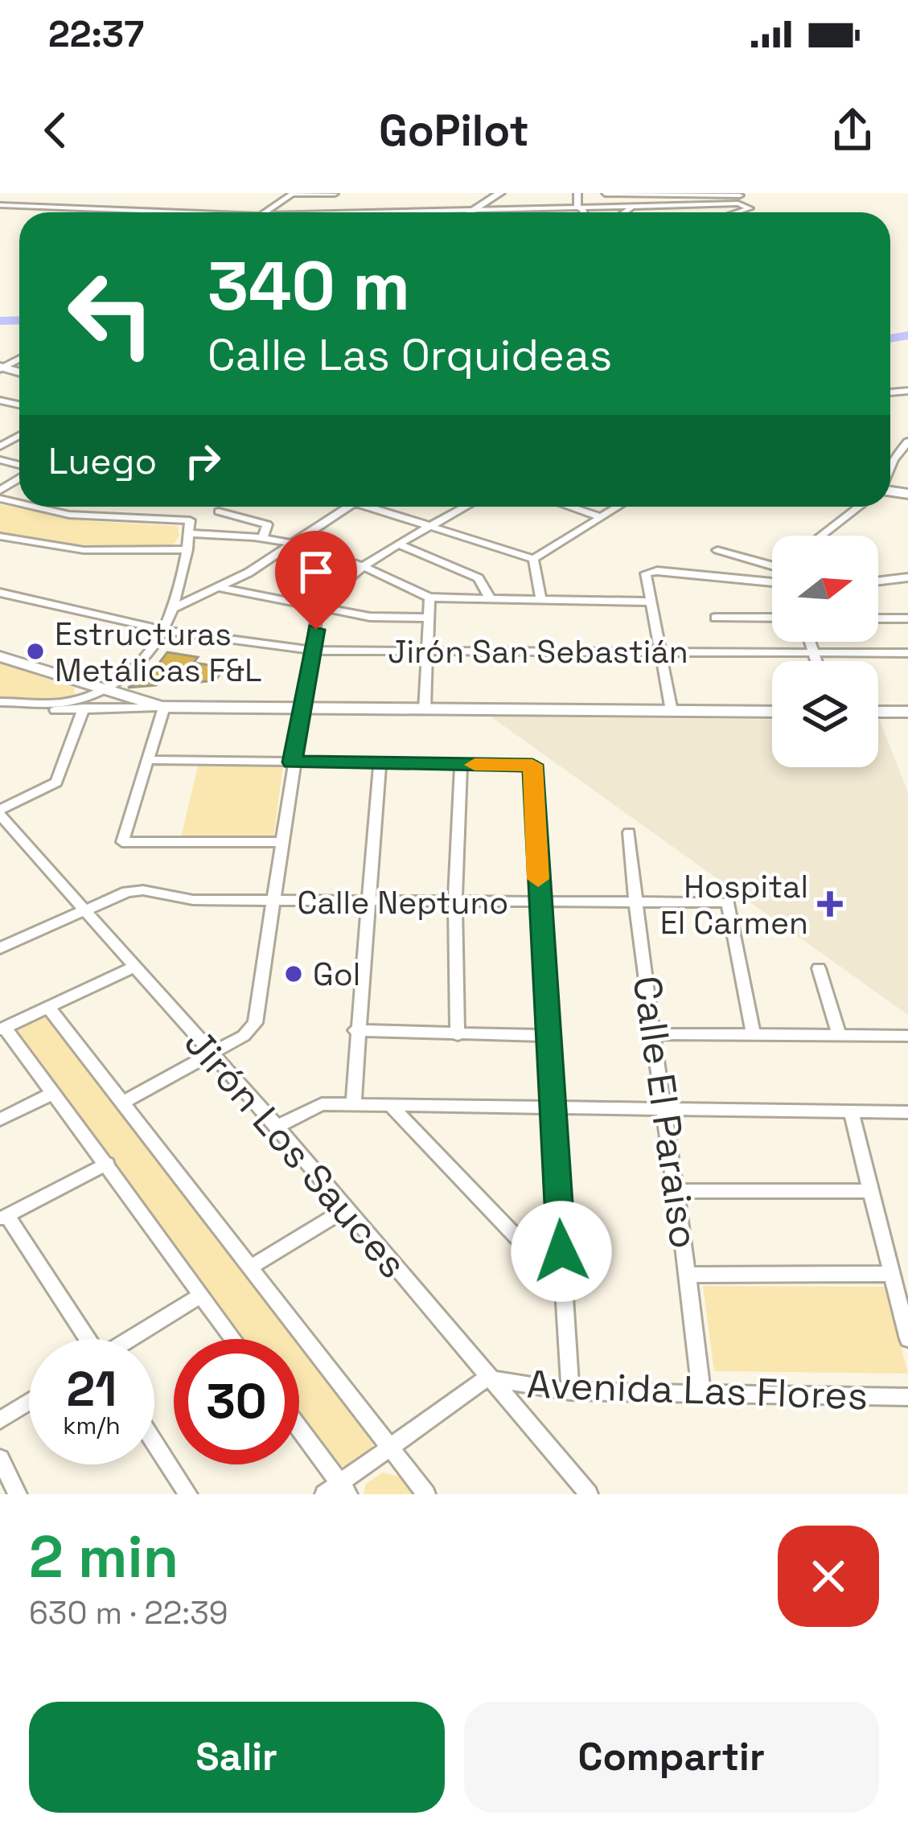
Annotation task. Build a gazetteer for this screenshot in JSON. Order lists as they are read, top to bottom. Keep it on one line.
{"streets":{"street":["Jirón San Sebastián","Calle Neptuno","Calle El Paraiso","Jirón Los Sauces","Avenida Las Flores"]},"crossings":[["Calle Neptuno","Calle El Paraiso"],["Calle Neptuno","Jirón Los Sauces"],["Calle El Paraiso","Avenida Las Flores"],["Jirón Los Sauces","Avenida Las Flores"]],"places":{"other":["Estructuras Metálicas F&L","Gol"],"health":["Hospital El Carmen"]},"north":"right","page":{"status":"22:37","header":"GoPilot","turn":["340 m","Calle Las Orquideas"],"then":"Luego","speed":"21 km/h","limit":"30","heading":["2 min","630 m · 22:39"],"buttons":["Salir","Compartir"]}}
